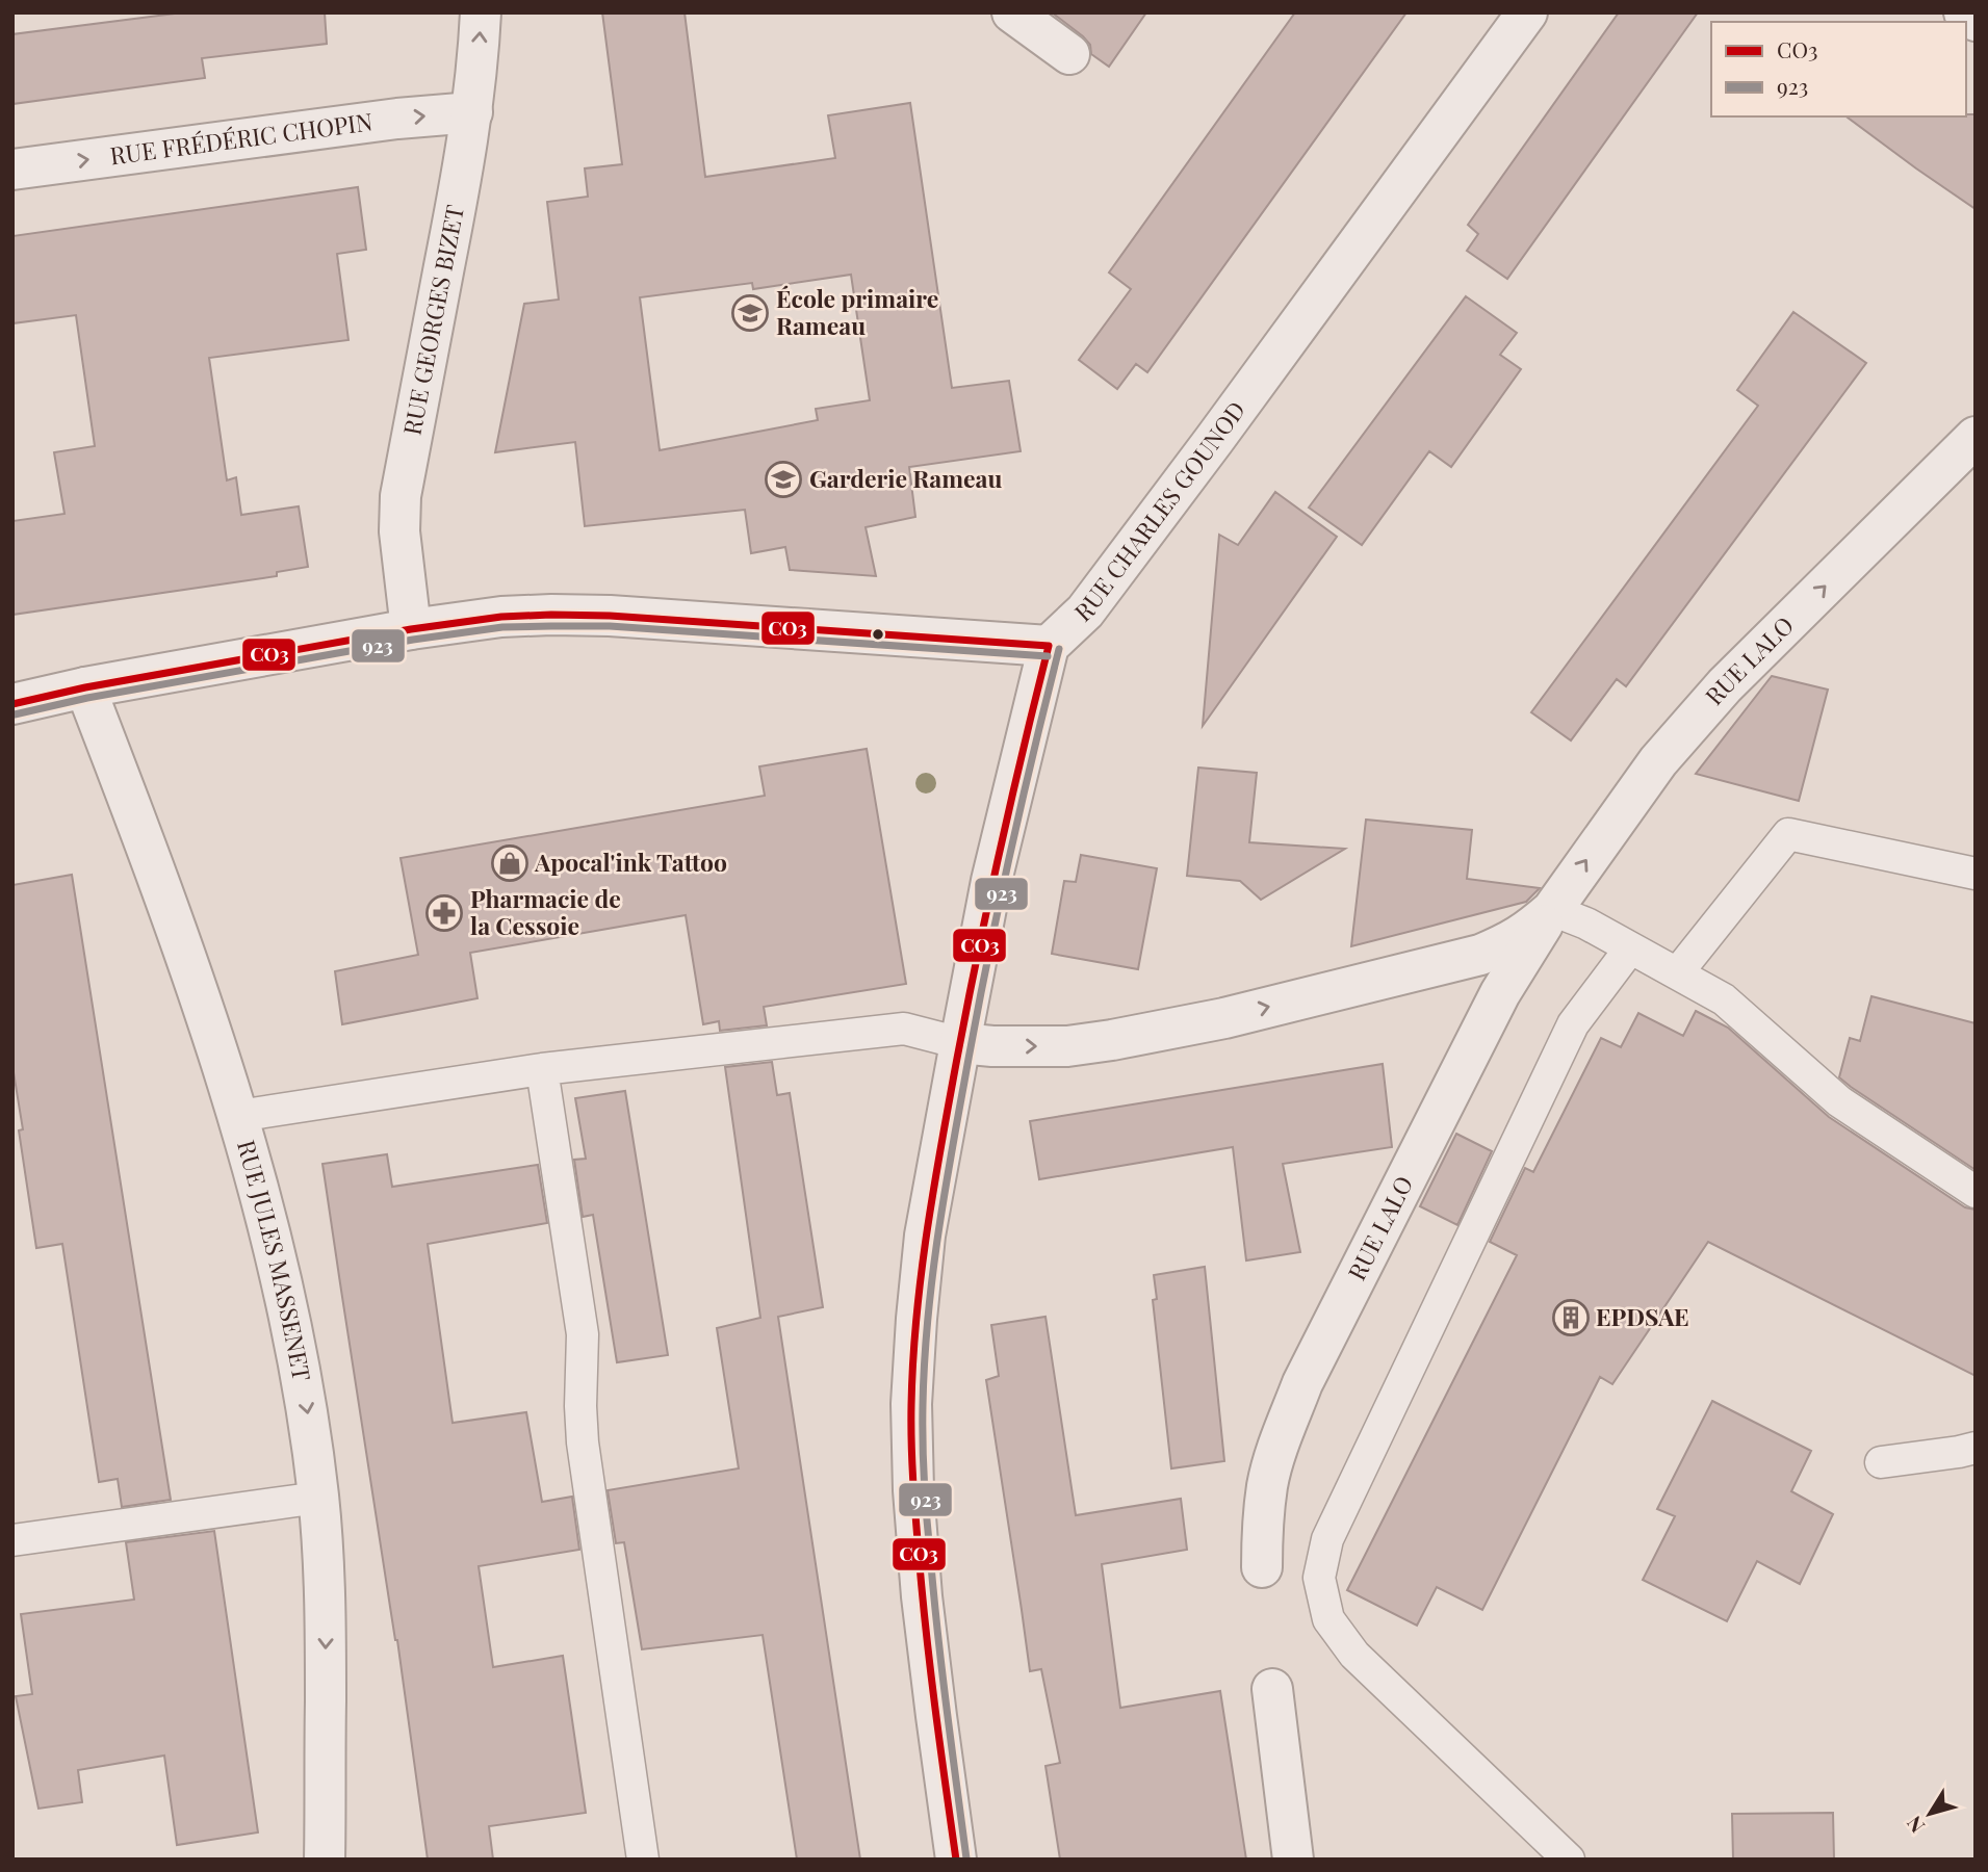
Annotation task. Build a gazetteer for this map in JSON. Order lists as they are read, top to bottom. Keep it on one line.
{"streets":{"street":["RUE FRÉDÉRIC CHOPIN","RUE GEORGES BIZET","RUE CHARLES GOUNOD","RUE LALO","RUE JULES MASSENET"]},"crossings":[["RUE FRÉDÉRIC CHOPIN","RUE GEORGES BIZET"]],"one_way":["RUE FRÉDÉRIC CHOPIN","RUE LALO","RUE JULES MASSENET"],"places":{"school or university":["École primaire Rameau","Garderie Rameau"],"shop":["Apocal'ink Tattoo"],"pharmacy":["Pharmacie de la Cessoie"],"building":["EPDSAE"]},"lines":["transit line CO3","transit line 923"],"legend":["CO3","923"],"north":"bottom left"}
